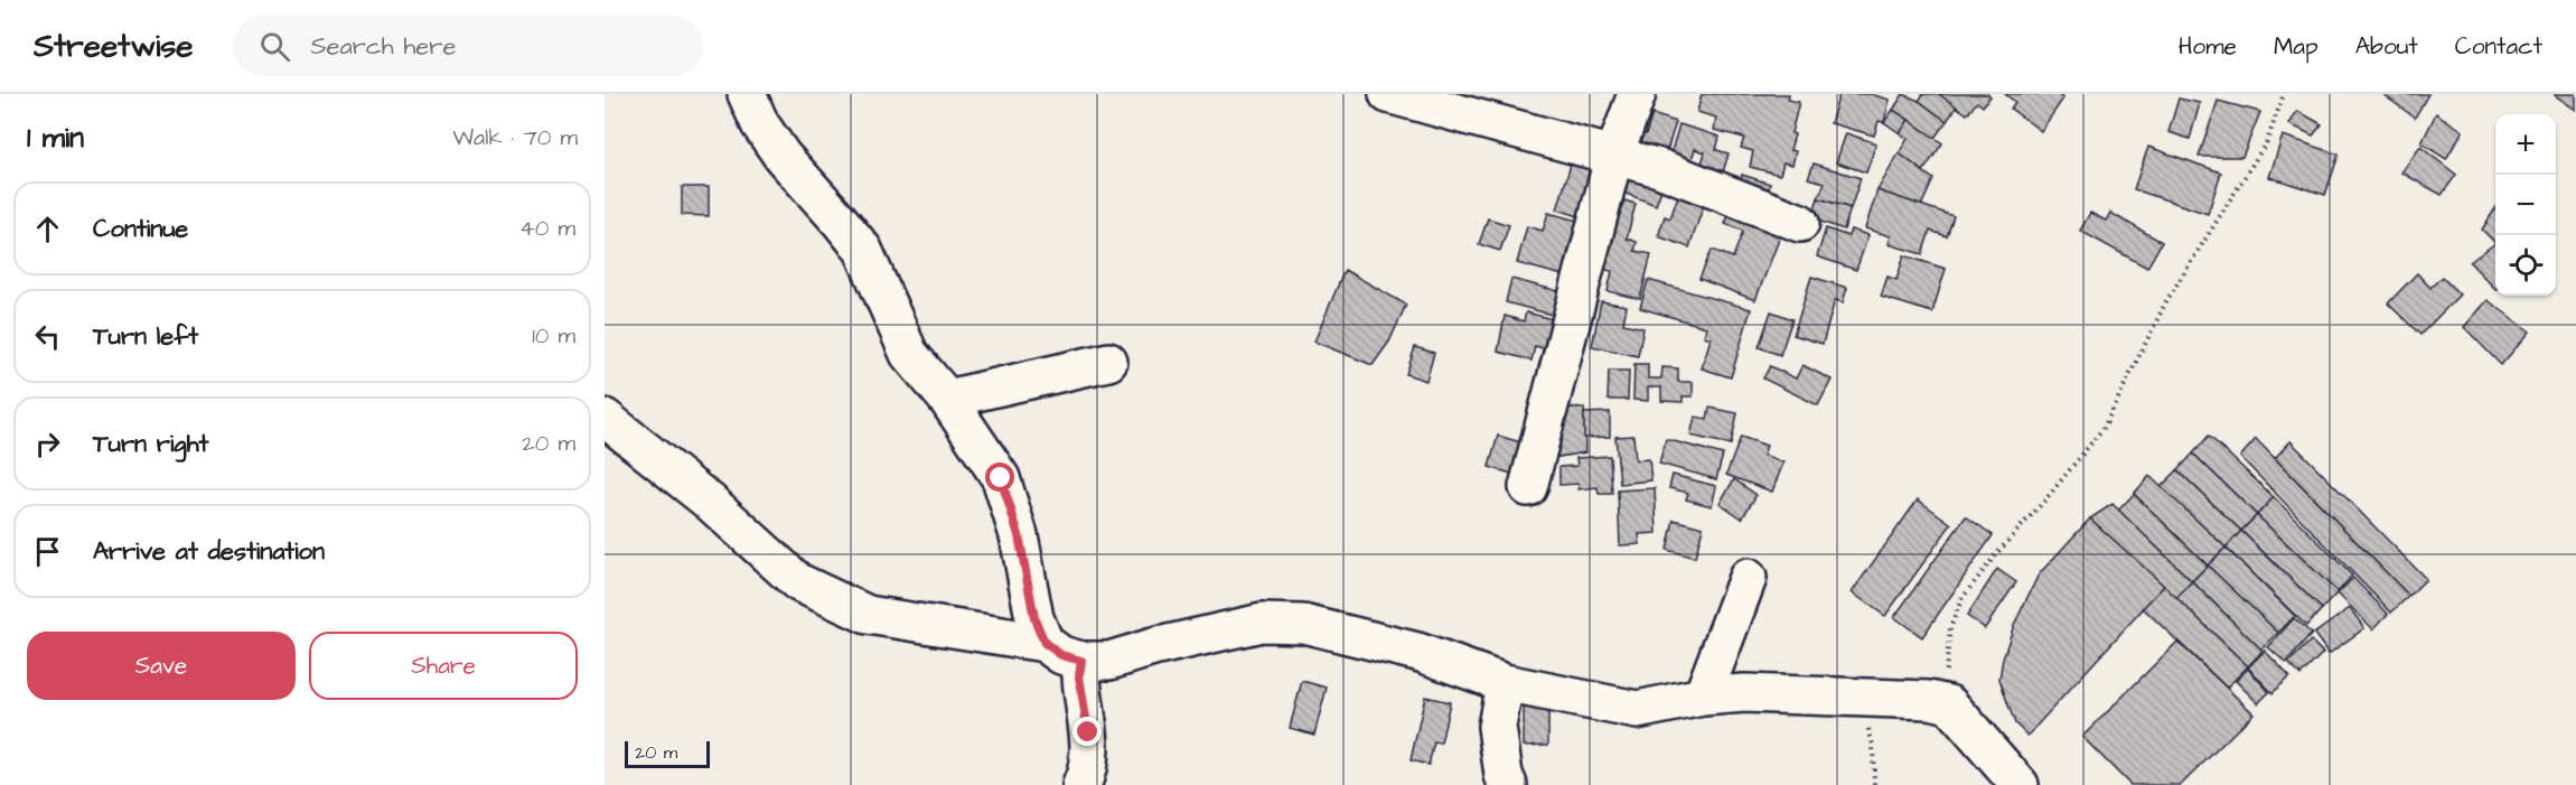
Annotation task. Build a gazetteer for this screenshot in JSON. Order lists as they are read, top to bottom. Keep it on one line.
{"scale_bar":"20 m","page":{"header":"Streetwise","search":"Search here","nav":["Home","Map","About","Contact"],"heading":["1 min","Walk · 70 m"],"map_buttons":["+","−"],"list":[["Continue","40 m"],["Turn left","10 m"],["Turn right","20 m"],"Arrive at destination"],"buttons":["Save","Share"],"scale":"20 m"}}
